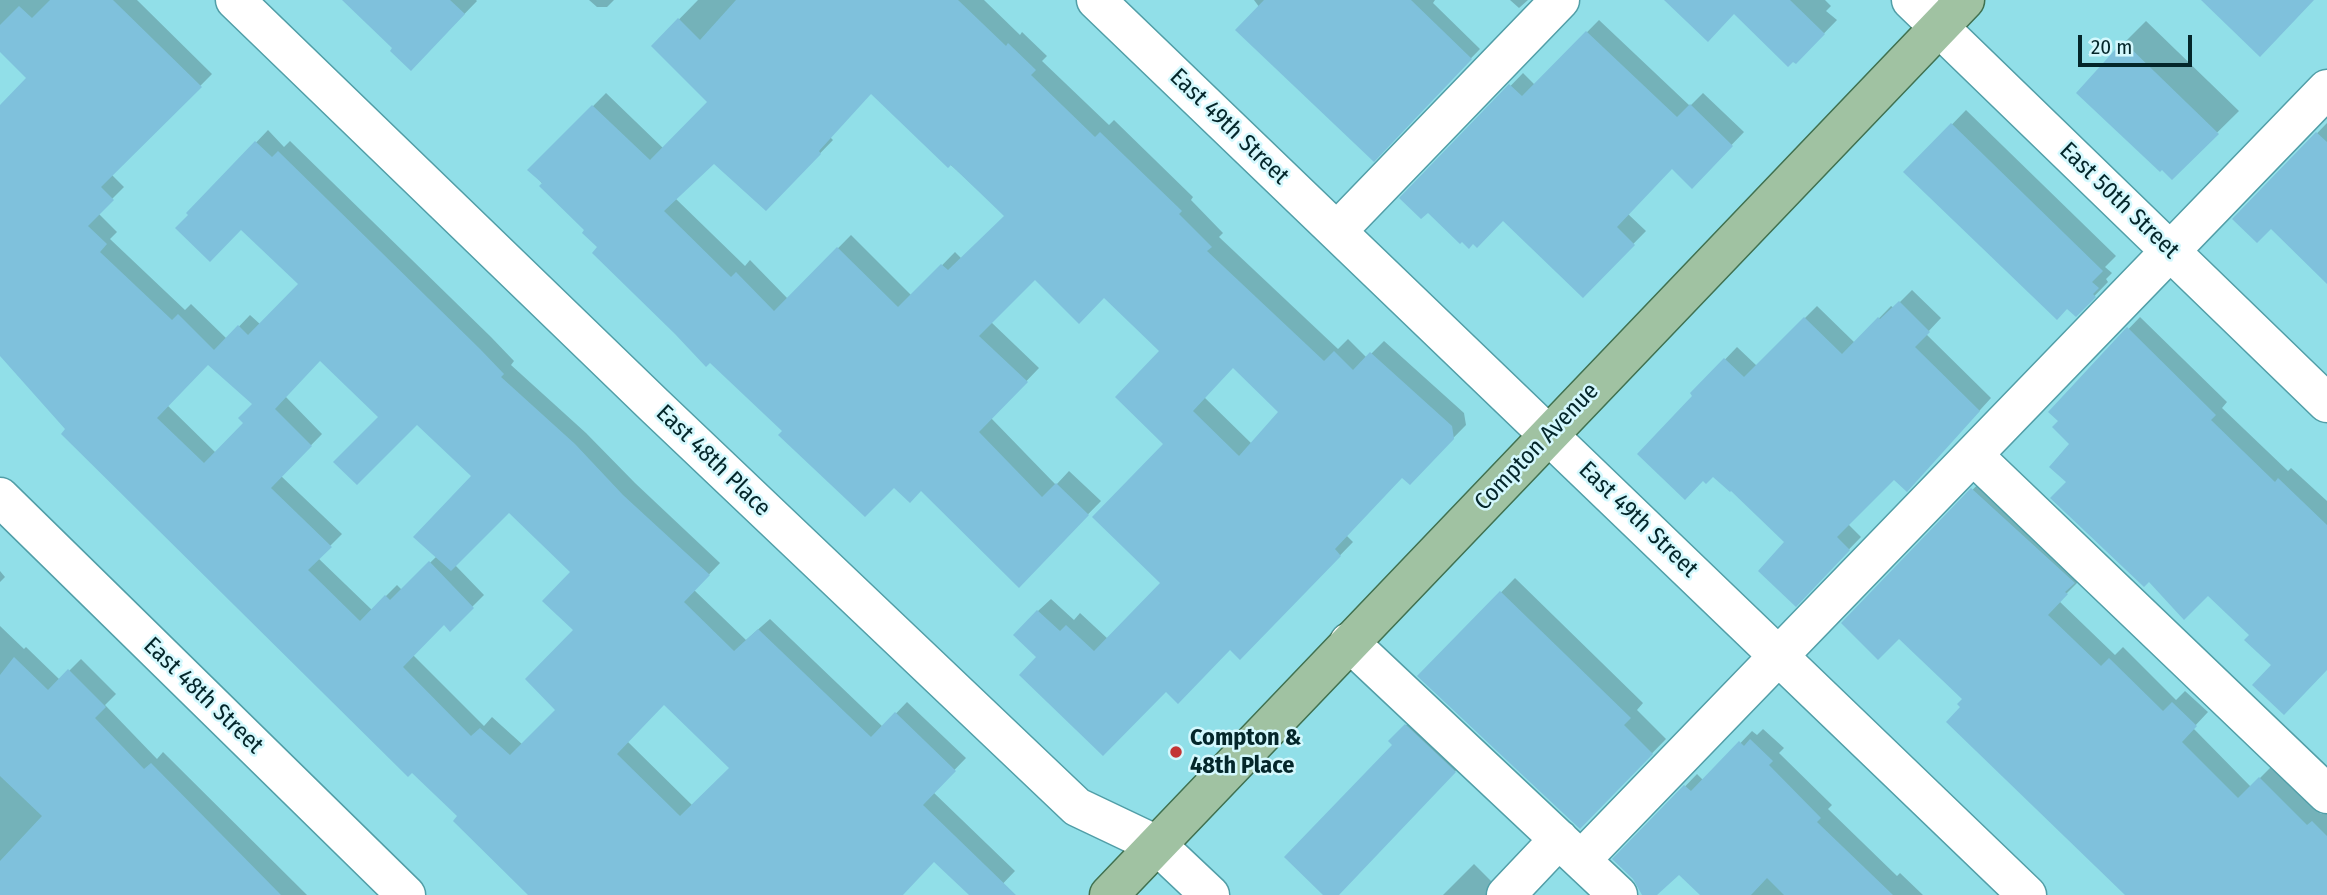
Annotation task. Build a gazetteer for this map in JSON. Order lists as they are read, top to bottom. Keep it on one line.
{"streets":{"main road":["Compton Avenue"],"street":["East 49th Street","East 50th Street","East 48th Place","East 48th Street"]},"crossings":[["East 49th Street","Compton Avenue"],["East 50th Street","Compton Avenue"],["Compton Avenue","East 48th Place"]],"places":["Compton & 48th Place"],"scale_bar":"20 m"}
